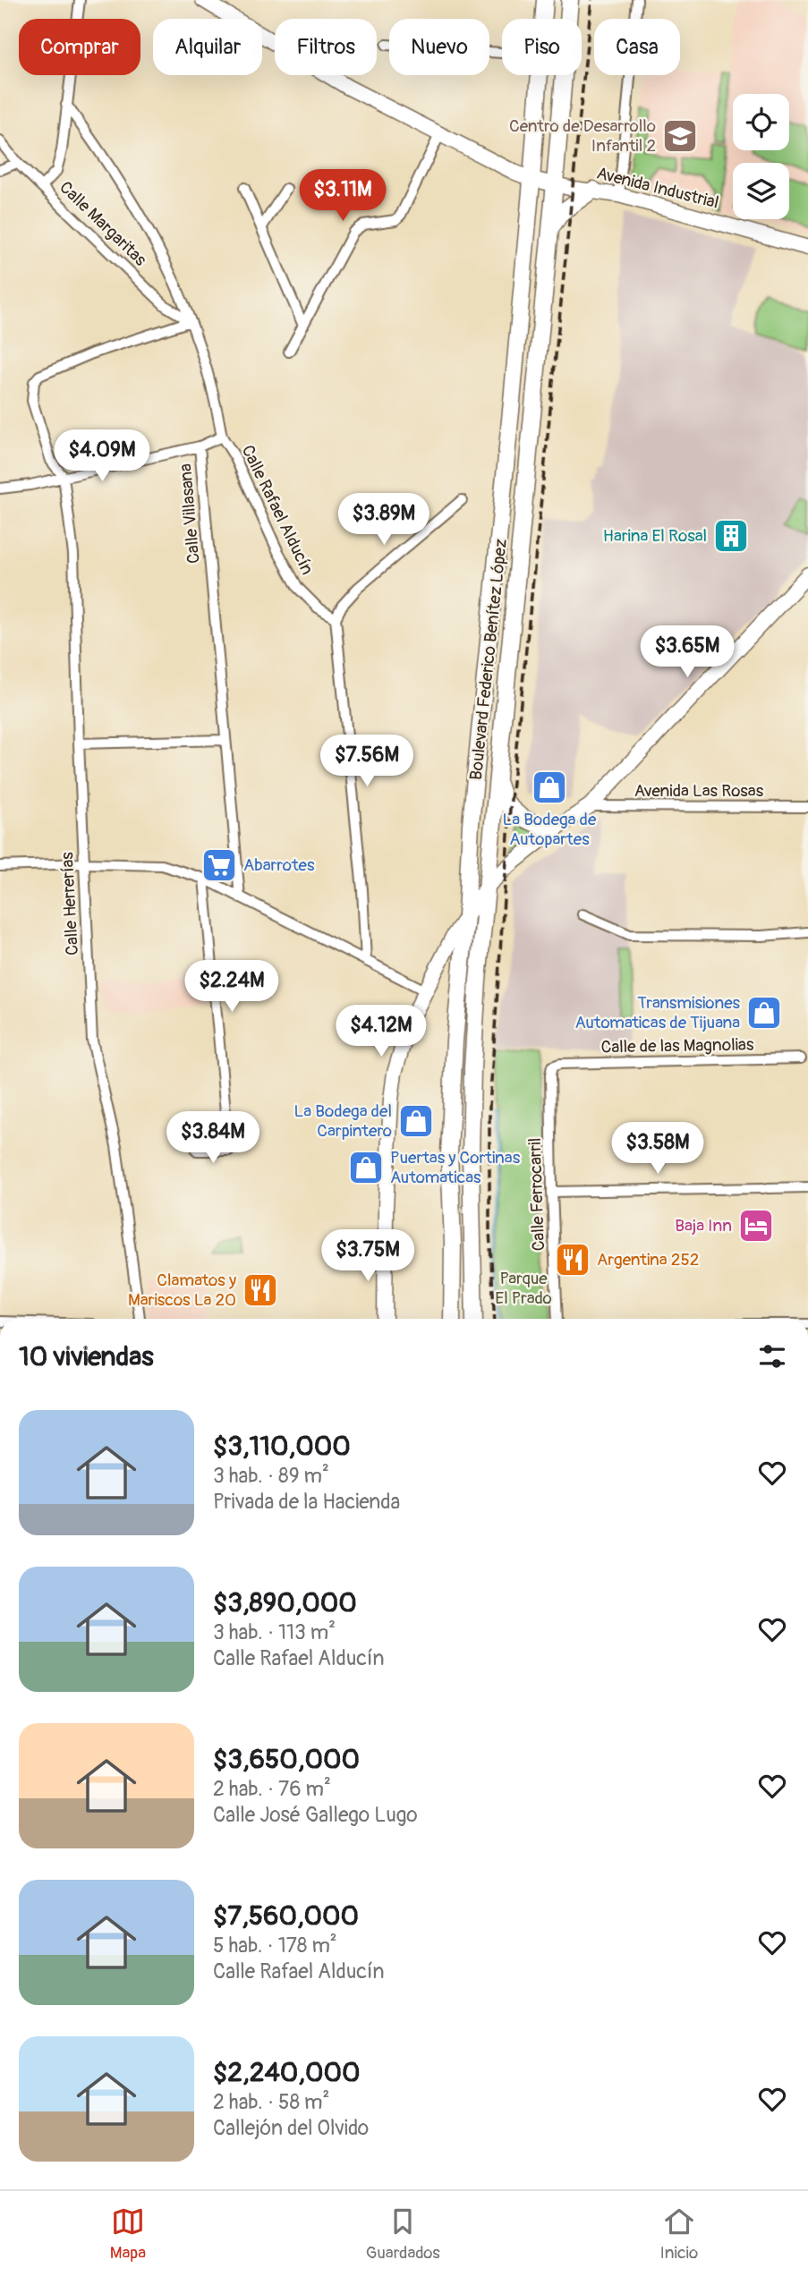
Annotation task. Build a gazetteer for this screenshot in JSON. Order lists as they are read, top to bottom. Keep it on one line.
{"streets":{"main road":["Avenida Industrial","Boulevard Federico Benítez López"],"street":["Calle Margaritas","Calle Rafael Alducín","Calle Villasana","Avenida Las Rosas","Calle Herrerías","Calle de las Magnolias","Calle Ferrocarril"]},"crossings":[["Avenida Industrial","Boulevard Federico Benítez López"],["Calle Rafael Alducín","Calle Villasana"],["Calle de las Magnolias","Calle Ferrocarril"]],"parks":["Parque El Prado"],"places":{"school or university":["Centro de Desarrollo Infantil 2"],"building":["Harina El Rosal"],"shop":["La Bodega de Autopartes","Transmisiones Automaticas de Tijuana","La Bodega del Carpintero","Puertas y Cortinas Automaticas"],"supermarket":["Abarrotes"],"hotel":["Baja Inn"],"restaurant":["Argentina 252","Clamatos y Mariscos La 20"]},"page":{"chip":["Comprar","Alquilar","Filtros","Nuevo","Piso","Casa"],"price":["$3.11M","$4.09M","$3.89M","$3.65M","$7.56M","$2.24M","$4.12M","$3.84M","$3.58M","$3.75M"],"heading":"10 viviendas","list":[{"name":"$3,110,000","note":"3 hab. · 89 m² · Privada de la Hacienda"},{"name":"$3,890,000","note":"3 hab. · 113 m² · Calle Rafael Alducín"},{"name":"$3,650,000","note":"2 hab. · 76 m² · Calle José Gallego Lugo"},{"name":"$7,560,000","note":"5 hab. · 178 m² · Calle Rafael Alducín"},{"name":"$2,240,000","note":"2 hab. · 58 m² · Callejón del Olvido"}],"tabs":["Mapa","Guardados","Inicio"]}}
